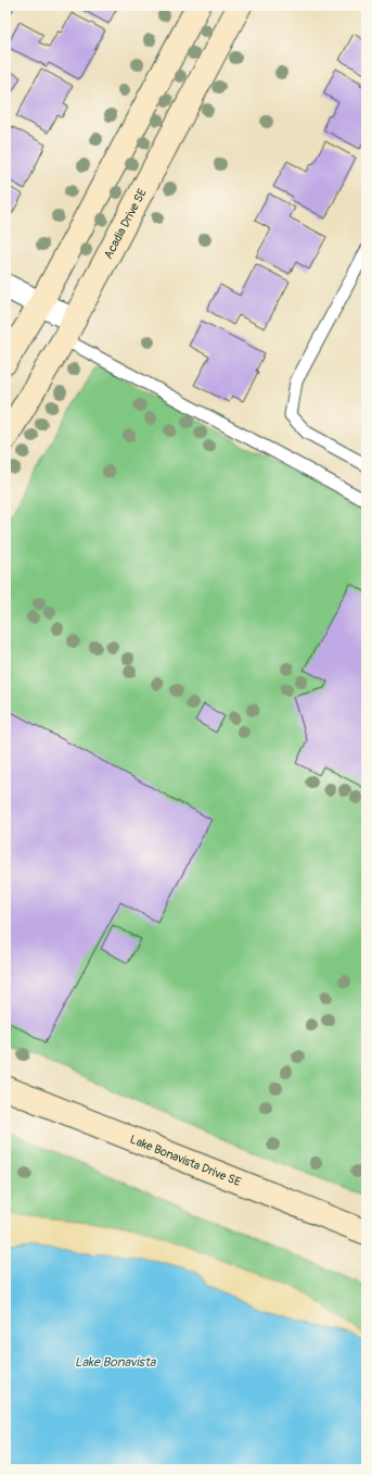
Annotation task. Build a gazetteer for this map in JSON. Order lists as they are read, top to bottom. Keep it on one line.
{"streets":{"street":["Acadia Drive SE","Lake Bonavista Drive SE"]},"water":["Lake Bonavista"]}
